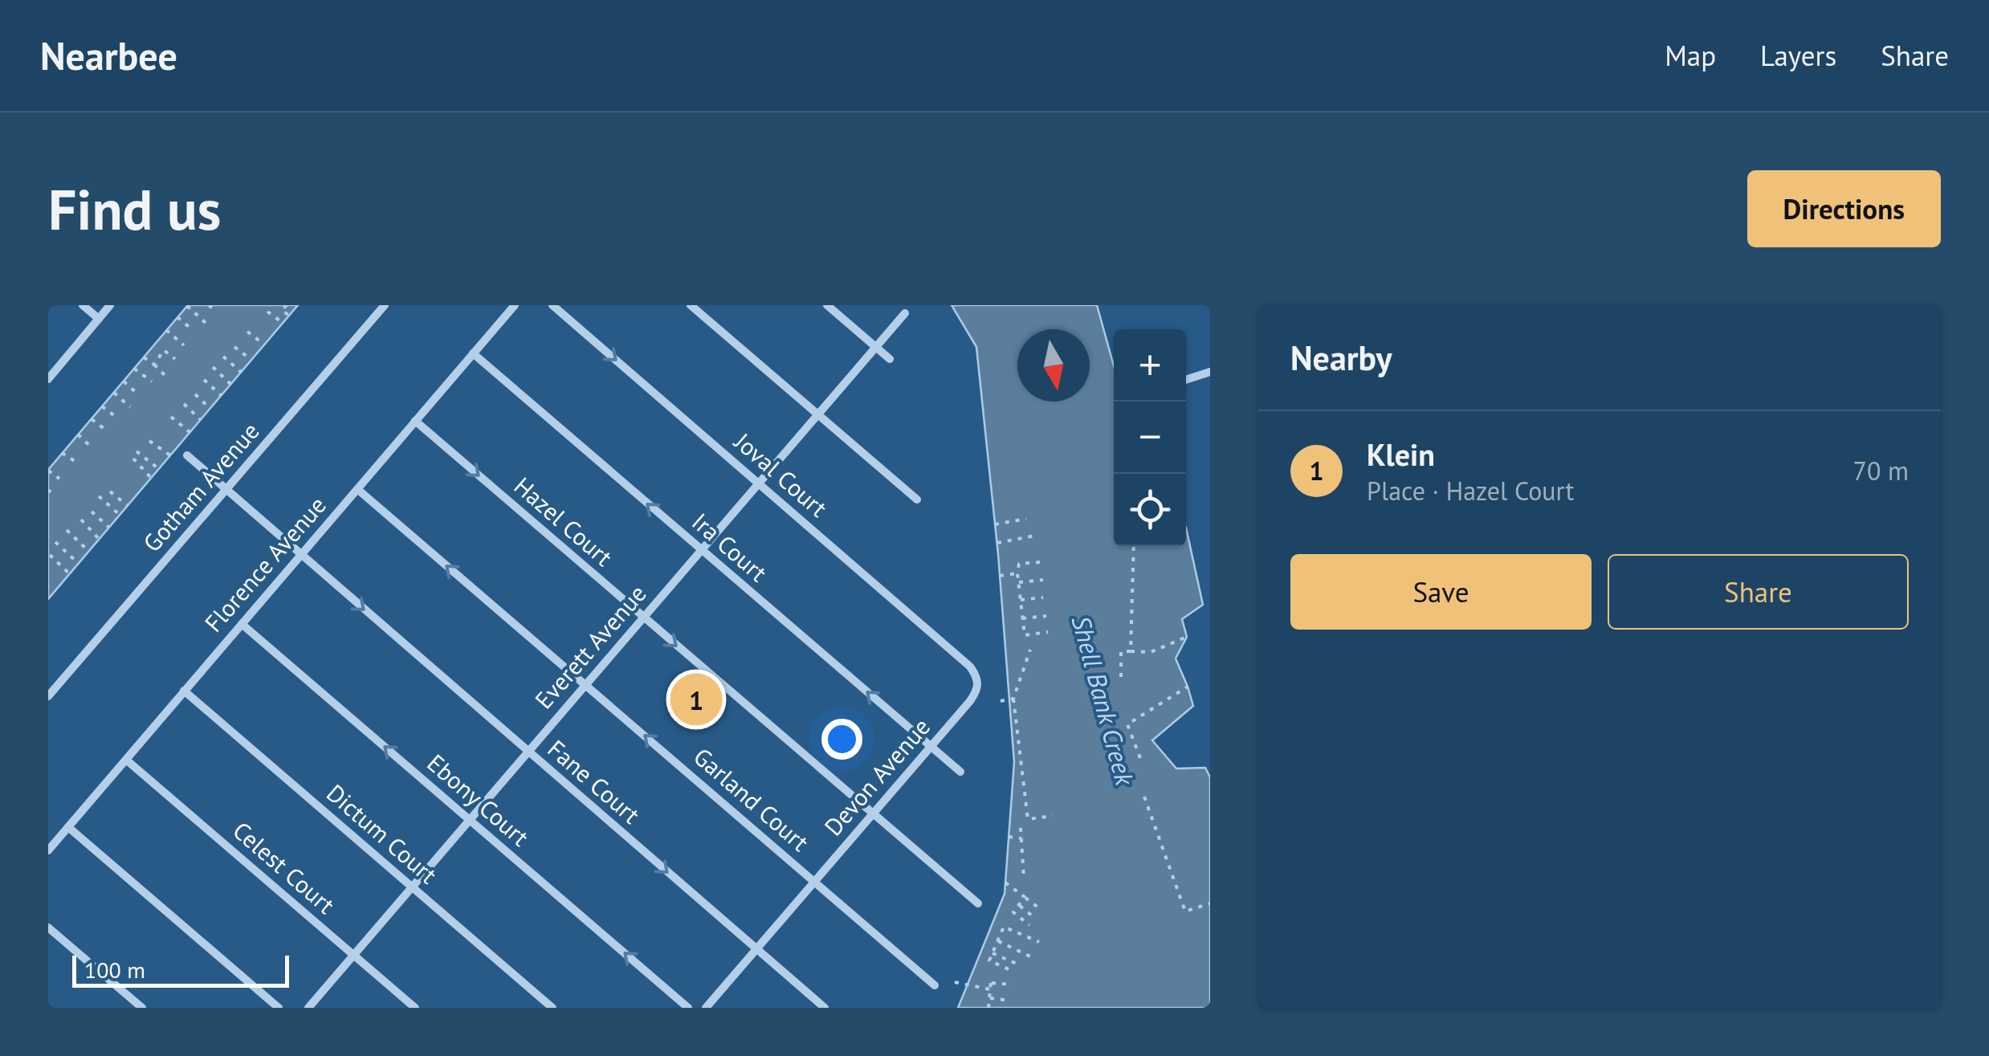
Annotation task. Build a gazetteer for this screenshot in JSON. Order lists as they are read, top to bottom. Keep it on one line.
{"streets":{"street":["Joval Court","Gotham Avenue","Hazel Court","Ira Court","Florence Avenue","Everett Avenue","Devon Avenue","Fane Court","Garland Court","Ebony Court","Dictum Court","Celest Court"]},"crossings":[["Joval Court","Everett Avenue"],["Joval Court","Devon Avenue"],["Gotham Avenue","Fane Court"],["Hazel Court","Florence Avenue"],["Hazel Court","Everett Avenue"],["Hazel Court","Devon Avenue"],["Ira Court","Florence Avenue"],["Ira Court","Everett Avenue"],["Ira Court","Devon Avenue"],["Florence Avenue","Fane Court"],["Florence Avenue","Garland Court"],["Florence Avenue","Ebony Court"],["Florence Avenue","Dictum Court"],["Florence Avenue","Celest Court"],["Everett Avenue","Fane Court"],["Everett Avenue","Garland Court"],["Everett Avenue","Ebony Court"],["Everett Avenue","Dictum Court"],["Everett Avenue","Celest Court"],["Devon Avenue","Fane Court"],["Devon Avenue","Garland Court"]],"one_way":["Joval Court","Hazel Court","Ira Court","Fane Court","Garland Court","Ebony Court"],"water":["Shell Bank Creek"],"scale_bar":"100 m","north":"bottom","page":{"header":"Nearbee","nav":["Map","Layers","Share"],"buttons":["Directions",["Save","Share"]],"title":"Find us","heading":"Nearby","map_buttons":["+","−"],"list":[{"mark":"1","name":"Klein","note":"Place · Hazel Court","value":"70 m"}],"pins":"1","scale":"100 m"}}
